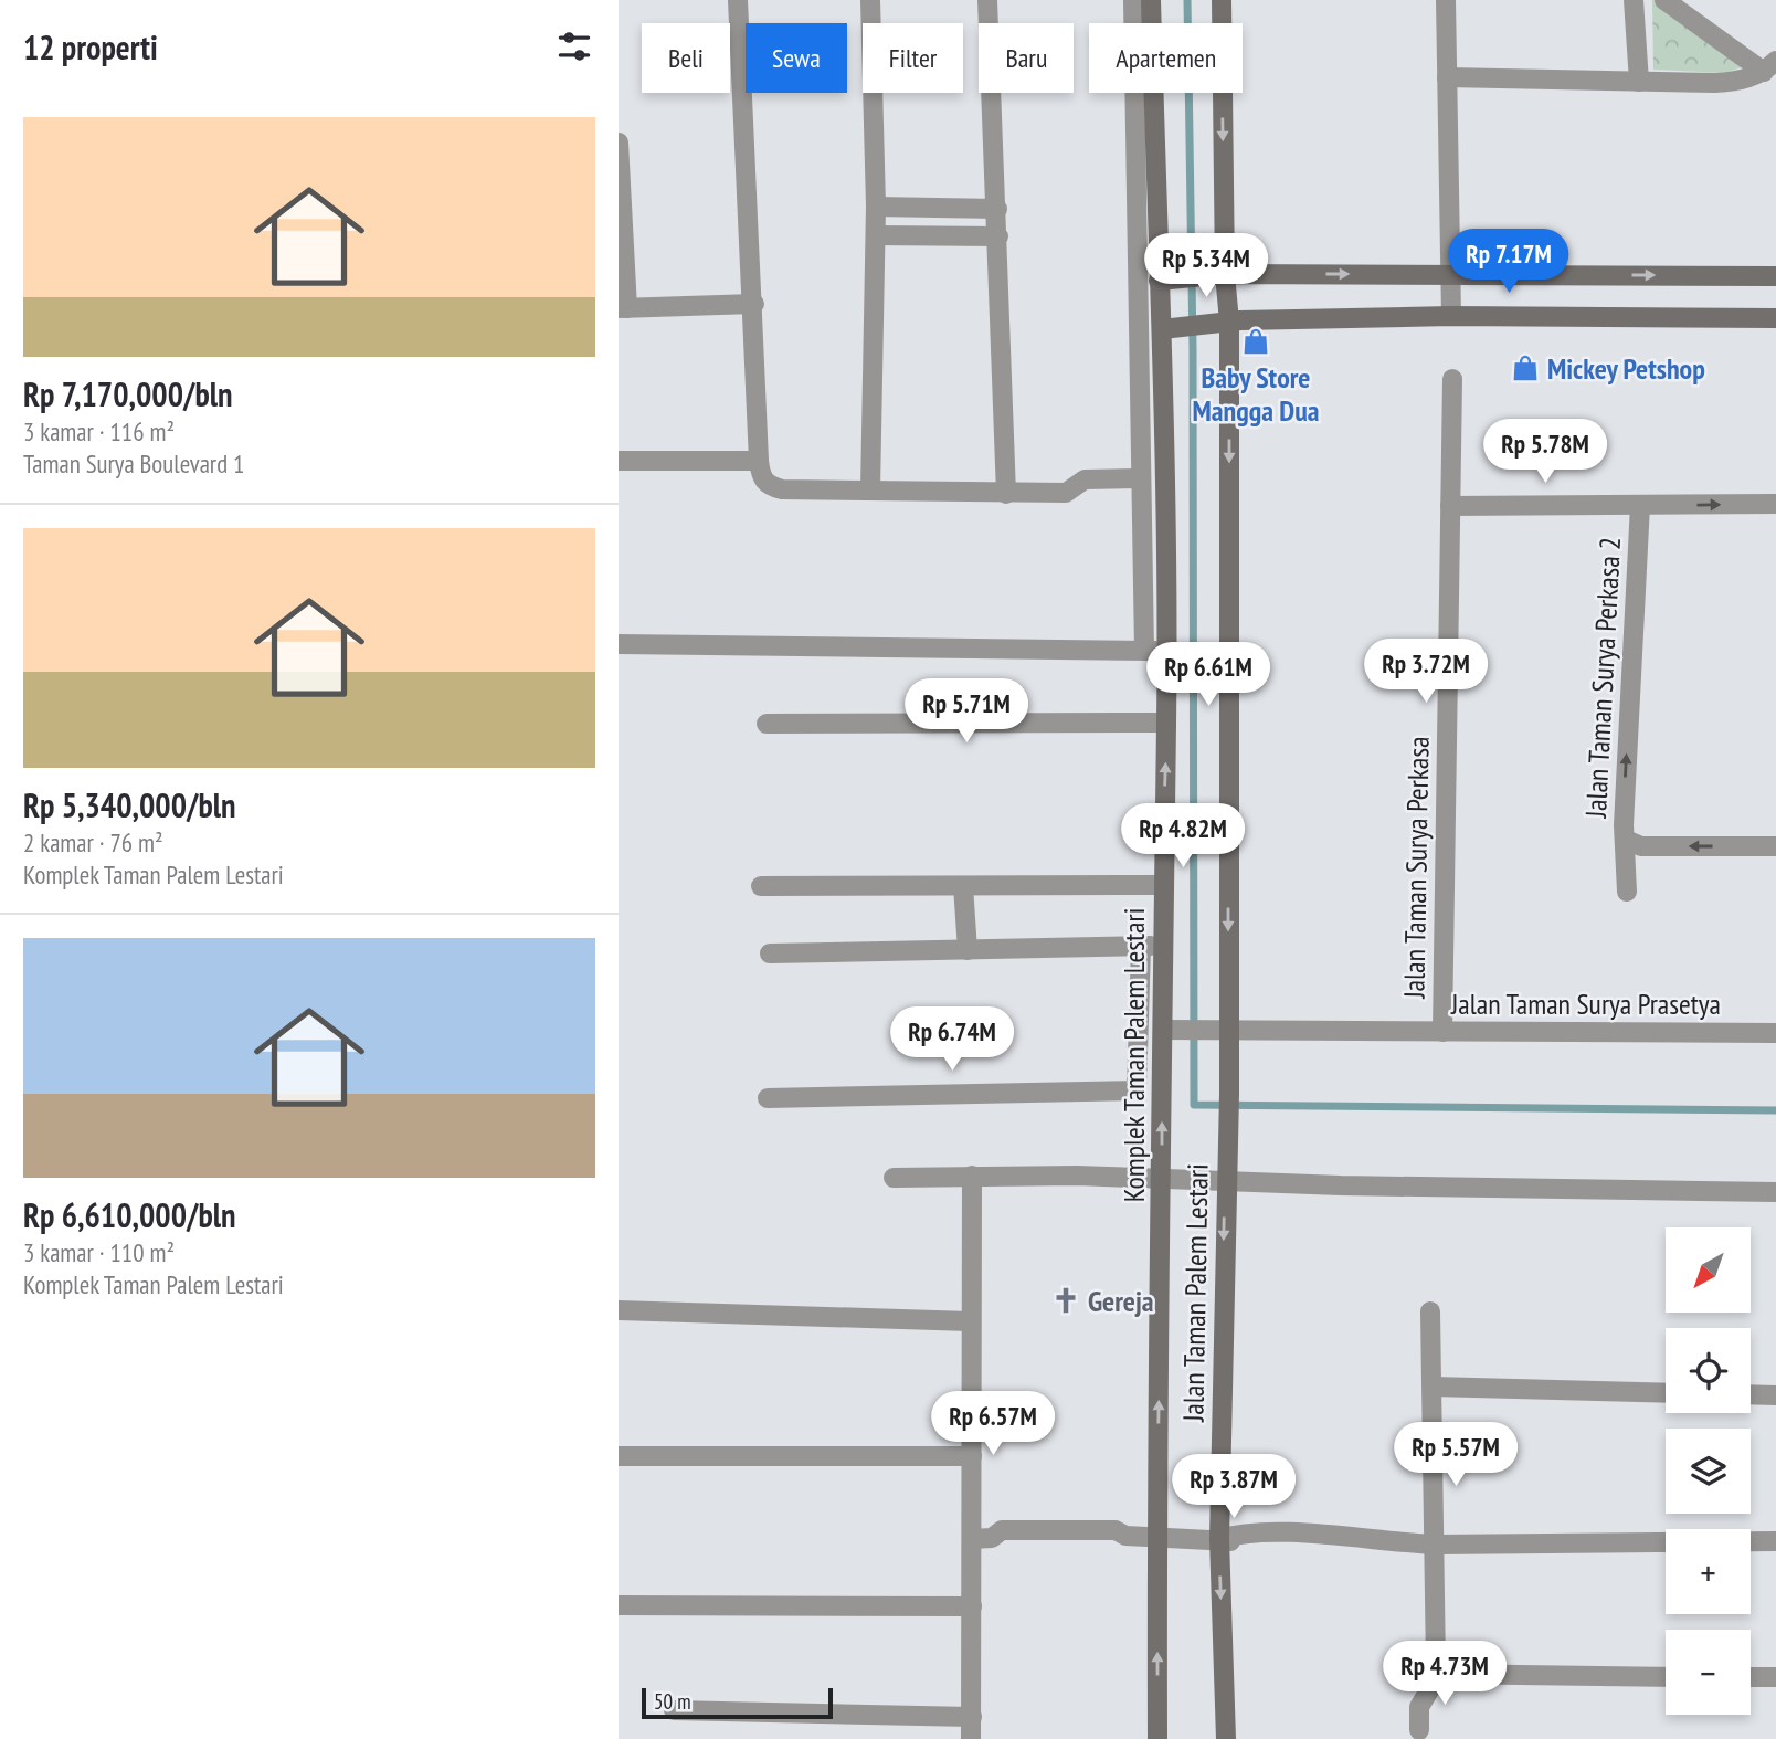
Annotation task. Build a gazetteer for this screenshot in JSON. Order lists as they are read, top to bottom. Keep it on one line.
{"streets":{"street":["Jalan Taman Surya Perkasa 2","Jalan Taman Surya Perkasa","Jalan Taman Surya Prasetya","Komplek Taman Palem Lestari","Jalan Taman Palem Lestari"]},"crossings":[["Jalan Taman Surya Perkasa","Jalan Taman Surya Prasetya"],["Jalan Taman Surya Prasetya","Komplek Taman Palem Lestari"],["Jalan Taman Surya Prasetya","Jalan Taman Palem Lestari"]],"one_way":["Komplek Taman Palem Lestari","Jalan Taman Palem Lestari"],"places":{"shop":["Baby Store Mangga Dua","Mickey Petshop"],"church":["Gereja"]},"scale_bar":"50 m","north":"bottom left","page":{"heading":"12 properti","chip":["Beli","Sewa","Filter","Baru","Apartemen"],"list":[{"name":"Rp 7,170,000/bln","note":"3 kamar · 116 m² · Taman Surya Boulevard 1"},{"name":"Rp 5,340,000/bln","note":"2 kamar · 76 m² · Komplek Taman Palem Lestari"},{"name":"Rp 6,610,000/bln","note":"3 kamar · 110 m² · Komplek Taman Palem Lestari"}],"price":["Rp 7.17M","Rp 5.34M","Rp 5.78M","Rp 3.72M","Rp 6.61M","Rp 5.71M","Rp 4.82M","Rp 6.74M","Rp 6.57M","Rp 5.57M","Rp 3.87M","Rp 4.73M"],"map_buttons":["+","−"],"scale":"50 m"}}
